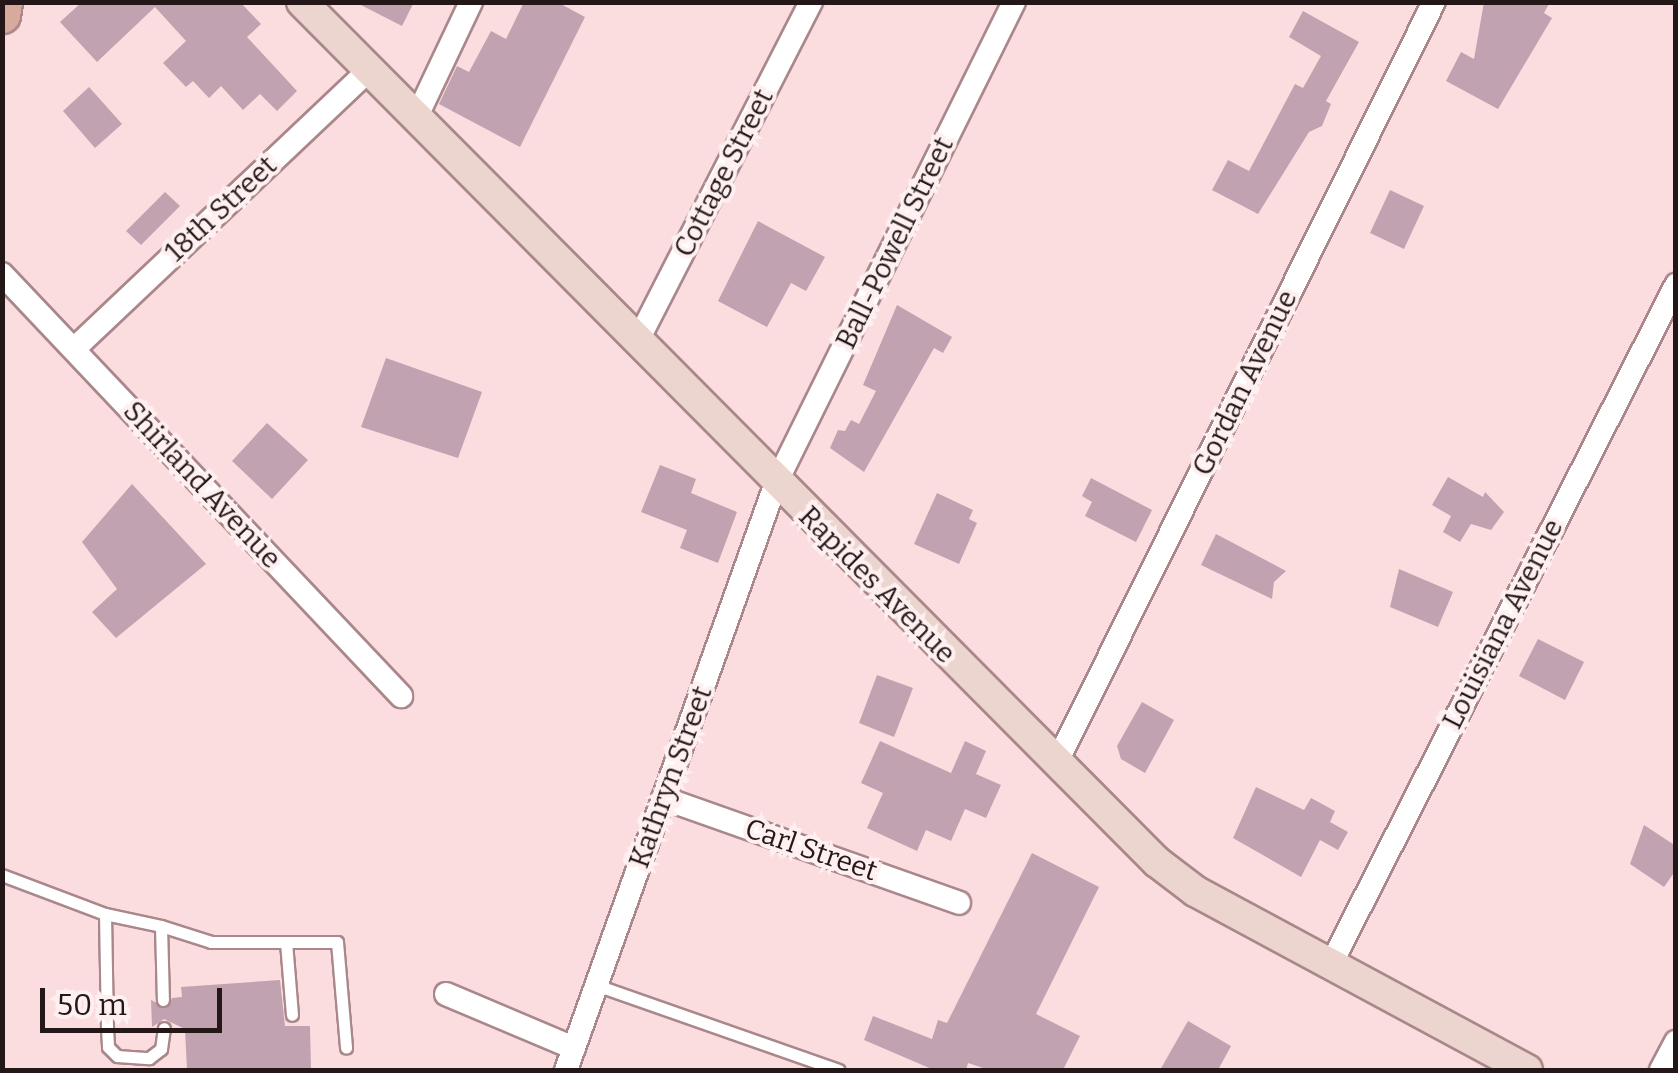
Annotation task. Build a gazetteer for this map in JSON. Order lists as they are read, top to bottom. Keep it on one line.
{"streets":{"main road":["Rapides Avenue"],"street":["Cottage Street","18th Street","Ball-Powell Street","Gordan Avenue","Shirland Avenue","Louisiana Avenue","Kathryn Street","Carl Street"]},"crossings":[["Cottage Street","Rapides Avenue"],["18th Street","Shirland Avenue"],["18th Street","Rapides Avenue"],["Ball-Powell Street","Rapides Avenue"],["Ball-Powell Street","Kathryn Street"],["Gordan Avenue","Rapides Avenue"],["Rapides Avenue","Louisiana Avenue"],["Rapides Avenue","Kathryn Street"],["Kathryn Street","Carl Street"]],"scale_bar":"50 m"}
